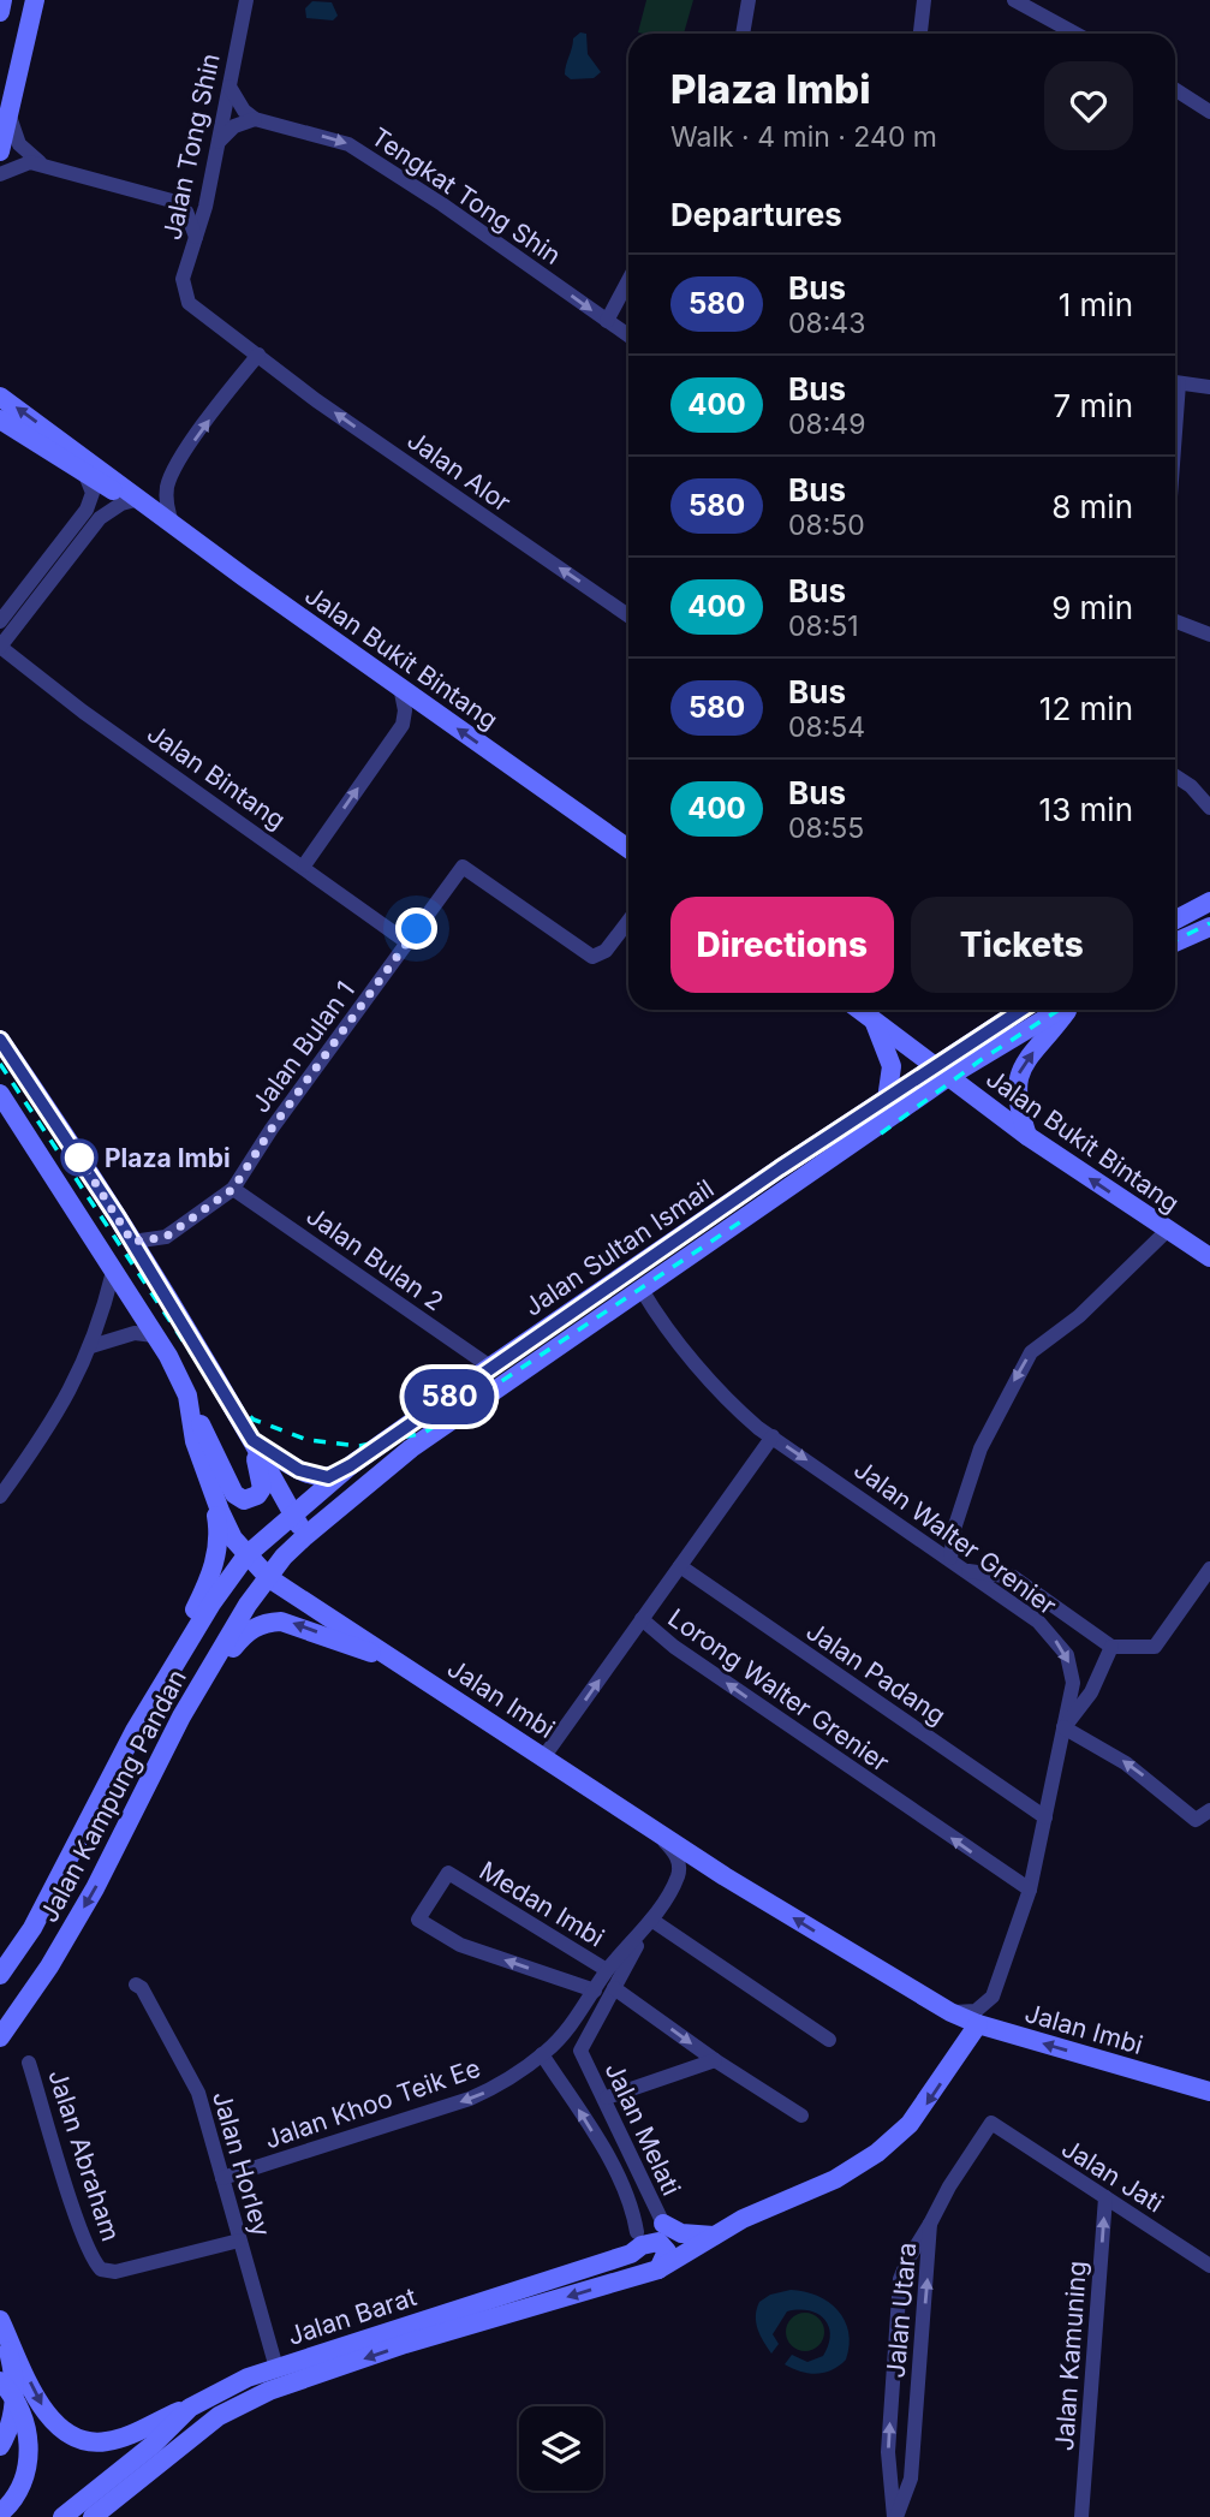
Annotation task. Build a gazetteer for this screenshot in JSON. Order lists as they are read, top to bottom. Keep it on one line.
{"streets":{"main road":["Jalan Bukit Bintang","Jalan Sultan Ismail","Jalan Imbi","Jalan Kampung Pandan","Jalan Barat"],"street":["Jalan Tong Shin","Tengkat Tong Shin","Jalan Alor","Jalan Bintang","Jalan Bulan 1","Jalan Bulan 2","Jalan Walter Grenier","Jalan Padang","Lorong Walter Grenier","Medan Imbi","Jalan Khoo Teik Ee","Jalan Melati","Jalan Abraham","Jalan Horley","Jalan Jati","Jalan Utara","Jalan Kamuning"]},"crossings":[["Jalan Tong Shin","Jalan Alor"],["Jalan Bukit Bintang","Jalan Bintang"],["Jalan Bukit Bintang","Jalan Sultan Ismail"],["Jalan Bintang","Jalan Bulan 1"],["Jalan Bulan 1","Jalan Bulan 2"],["Jalan Sultan Ismail","Jalan Bulan 2"],["Jalan Sultan Ismail","Jalan Walter Grenier"],["Jalan Sultan Ismail","Jalan Imbi"],["Jalan Sultan Ismail","Jalan Kampung Pandan"],["Jalan Walter Grenier","Jalan Padang"],["Jalan Walter Grenier","Lorong Walter Grenier"],["Jalan Walter Grenier","Jalan Imbi"],["Lorong Walter Grenier","Jalan Imbi"],["Jalan Imbi","Jalan Kampung Pandan"],["Jalan Imbi","Jalan Khoo Teik Ee"],["Jalan Imbi","Jalan Barat"],["Medan Imbi","Jalan Khoo Teik Ee"],["Jalan Khoo Teik Ee","Jalan Melati"],["Jalan Khoo Teik Ee","Jalan Horley"],["Jalan Abraham","Jalan Horley"],["Jalan Horley","Jalan Barat"],["Jalan Jati","Jalan Utara"],["Jalan Jati","Jalan Kamuning"]],"one_way":["Tengkat Tong Shin","Jalan Alor","Jalan Bukit Bintang","Jalan Imbi","Jalan Khoo Teik Ee","Jalan Kamuning"],"places":["Plaza Imbi"],"lines":["bus line 580"],"page":{"on_map":"580","heading":[["Plaza Imbi","Walk · 4 min · 240 m"],"Departures"],"list":[{"mark":"580","name":"Bus","note":"08:43","value":"1 min"},{"mark":"400","name":"Bus","note":"08:49","value":"7 min"},{"mark":"580","name":"Bus","note":"08:50","value":"8 min"},{"mark":"400","name":"Bus","note":"08:51","value":"9 min"},{"mark":"580","name":"Bus","note":"08:54","value":"12 min"},{"mark":"400","name":"Bus","note":"08:55","value":"13 min"}],"buttons":["Directions","Tickets"]}}
